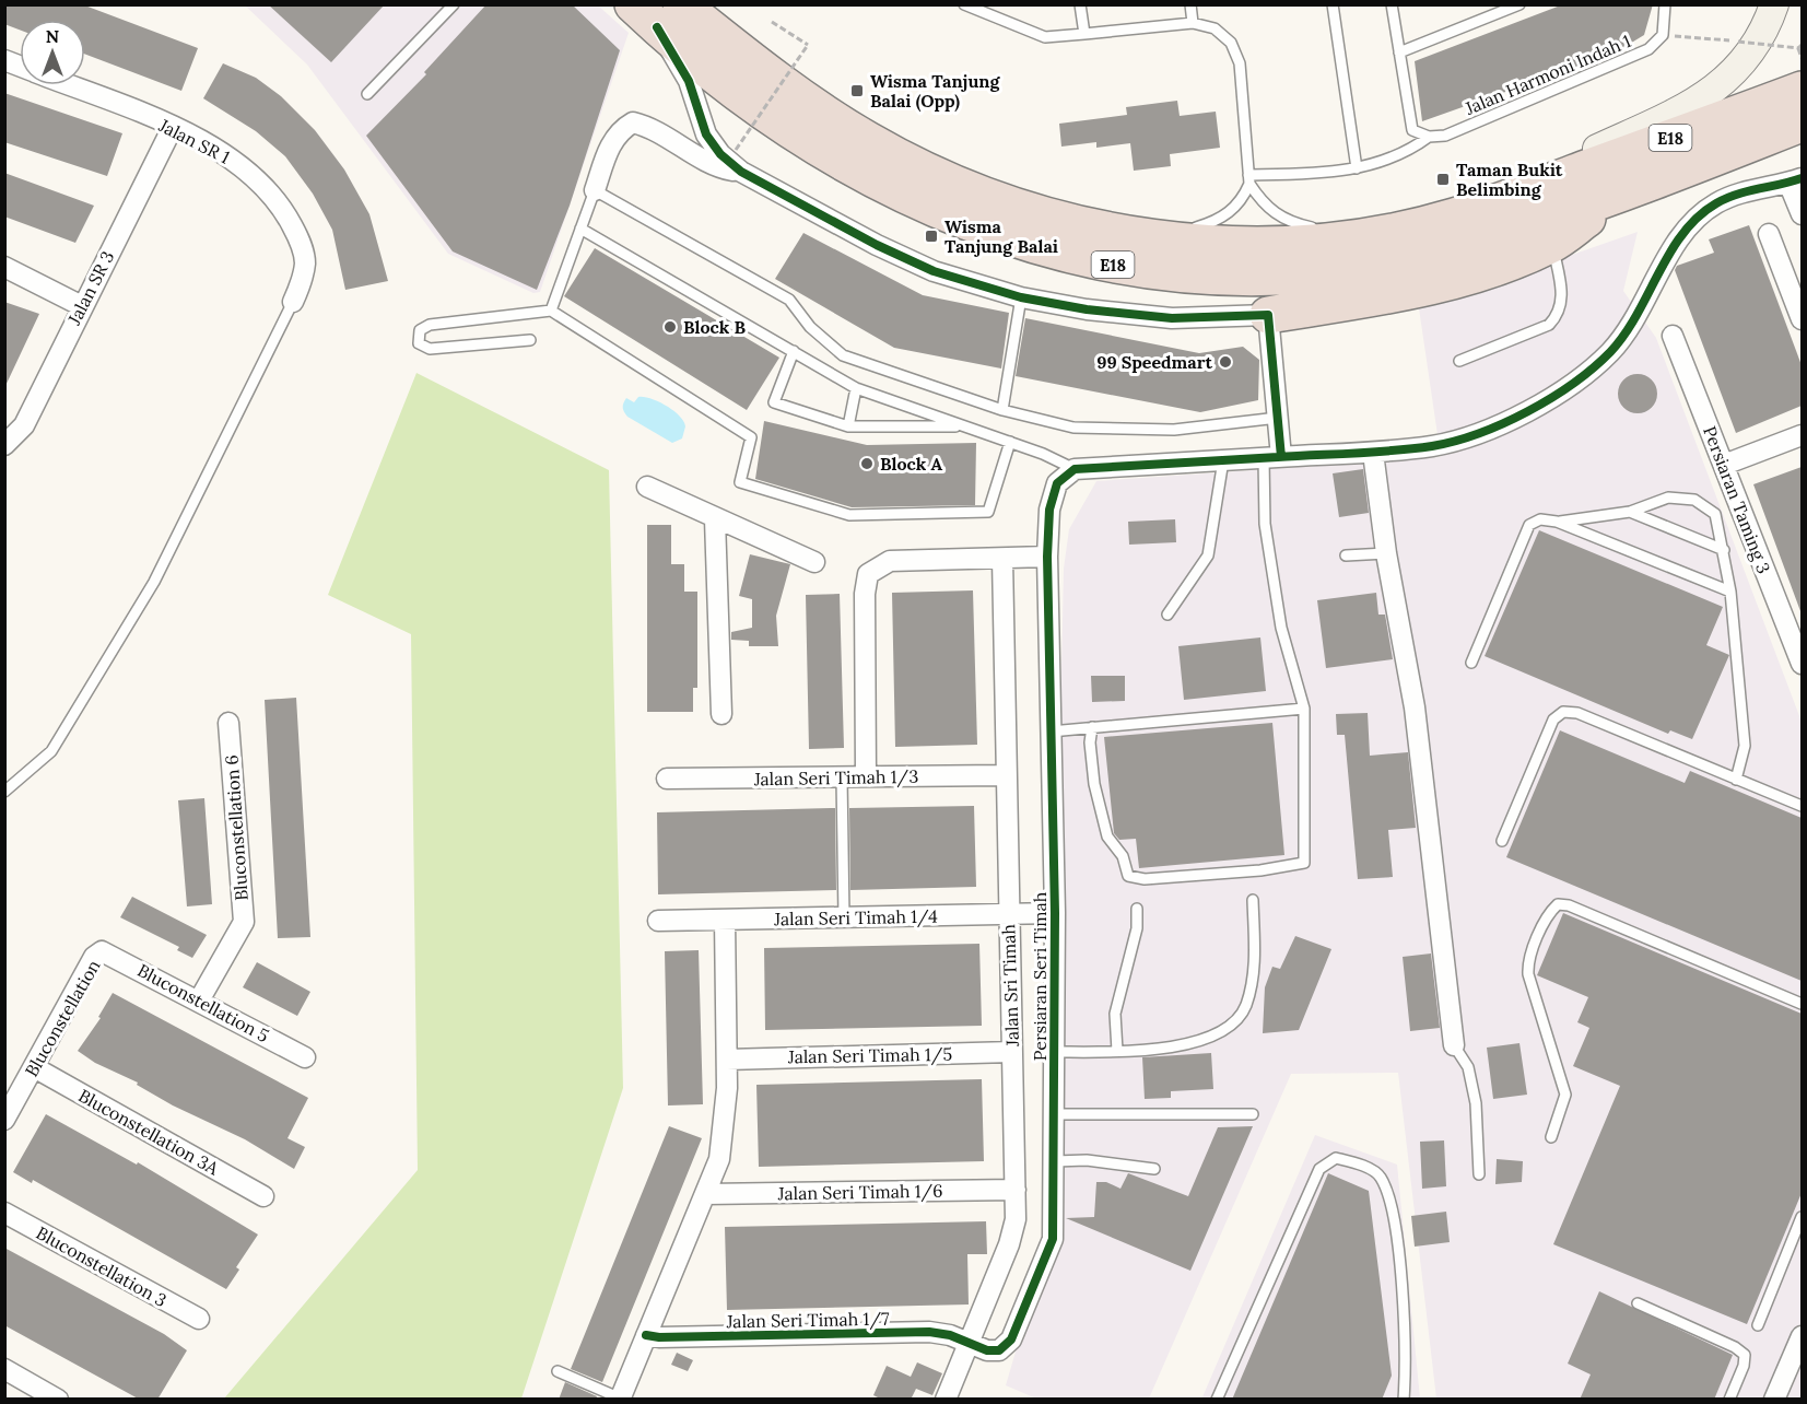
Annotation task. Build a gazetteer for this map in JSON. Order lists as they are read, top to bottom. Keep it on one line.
{"streets":{"highway":["E18"],"street":["Jalan SR 1","Jalan SR 3","Persiaran Taming 3","Jalan Seri Timah 1/3","Bluconstellation 6","Jalan Seri Timah 1/4","Persiaran Seri Timah","Jalan Sri Timah","Bluconstellation 5","Bluconstellation","Jalan Seri Timah 1/5","Bluconstellation 3A","Jalan Seri Timah 1/6","Bluconstellation 3","Jalan Seri Timah 1/7"],"lane":["Jalan Harmoni Indah 1"]},"crossings":[["Jalan SR 1","Jalan SR 3"],["Jalan Seri Timah 1/3","Jalan Sri Timah"],["Bluconstellation 6","Bluconstellation 5"],["Jalan Seri Timah 1/4","Persiaran Seri Timah"],["Jalan Seri Timah 1/4","Jalan Sri Timah"],["Persiaran Seri Timah","Jalan Sri Timah"],["Persiaran Seri Timah","Jalan Seri Timah 1/7"],["Jalan Sri Timah","Jalan Seri Timah 1/5"],["Jalan Sri Timah","Jalan Seri Timah 1/6"],["Jalan Sri Timah","Jalan Seri Timah 1/7"],["Bluconstellation 5","Bluconstellation"],["Bluconstellation","Bluconstellation 3A"]],"places":{"transit":["Wisma Tanjung Balai (Opp)","Taman Bukit Belimbing","Wisma Tanjung Balai"],"other":["Block B","99 Speedmart","Block A"]},"north":"top"}
